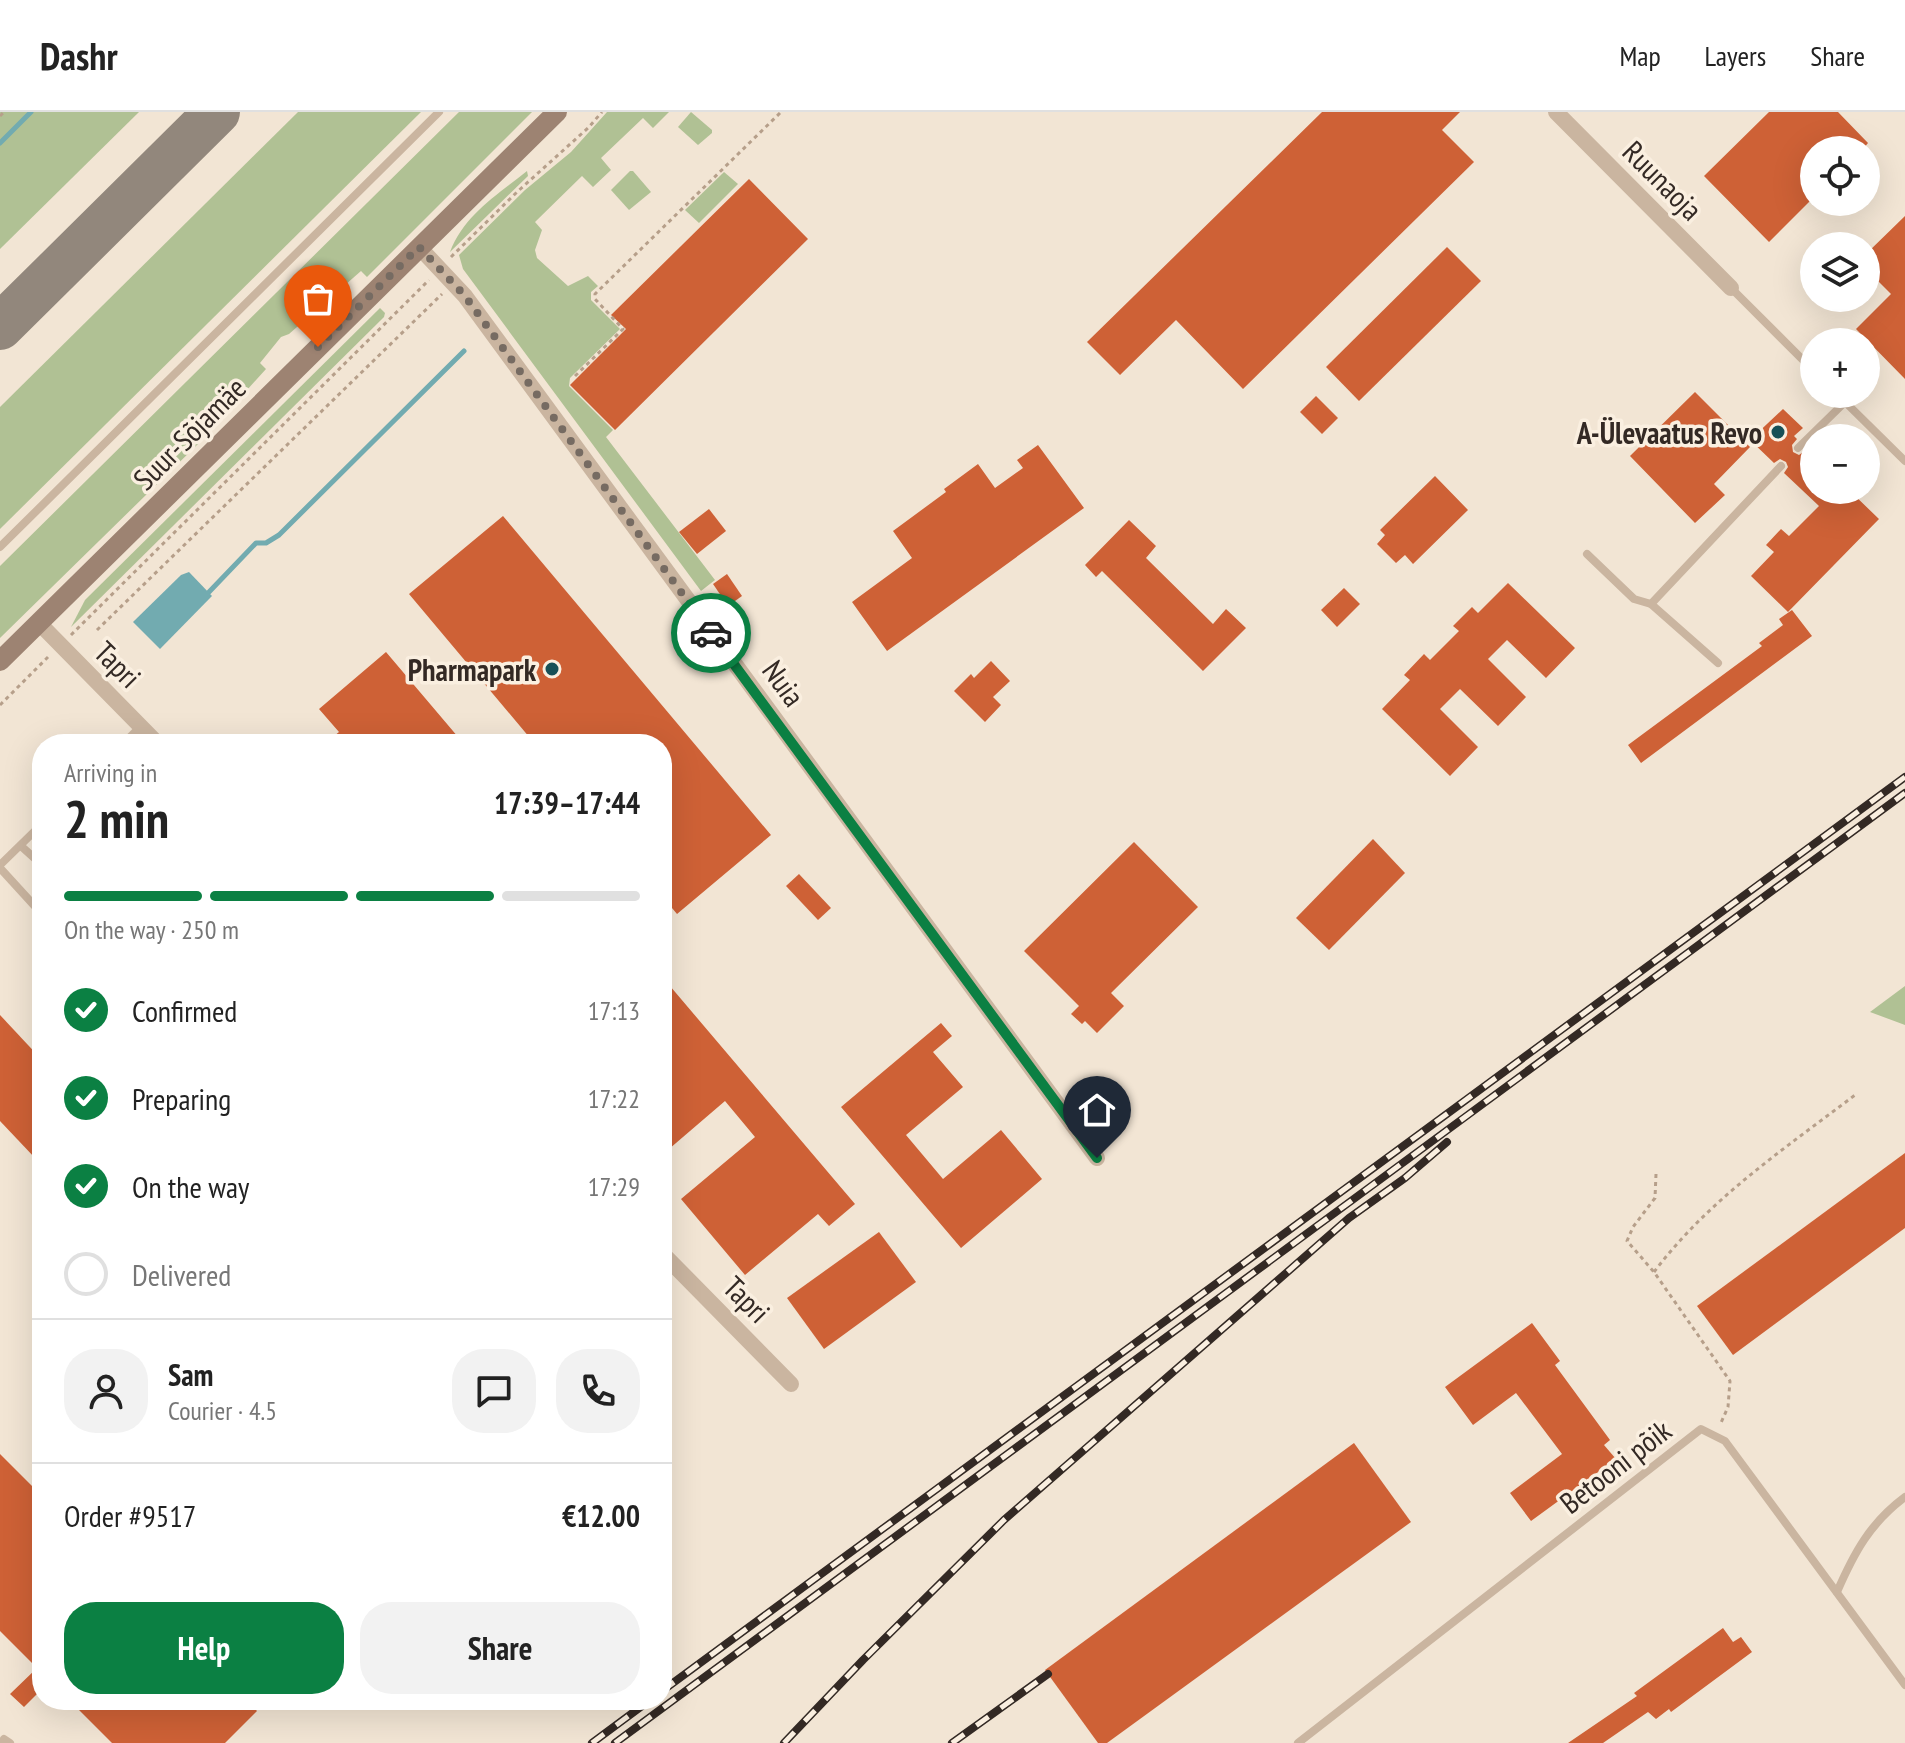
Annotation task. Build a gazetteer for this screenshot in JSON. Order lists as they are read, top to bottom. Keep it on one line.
{"streets":{"main road":["Suur-Sõjamäe"],"street":["Ruunaoja","Tapri","Nuia"],"lane":["Betooni põik"]},"crossings":[["Suur-Sõjamäe","Tapri"],["Suur-Sõjamäe","Nuia"]],"places":["A-Ülevaatus Revo","Pharmapark"],"page":{"header":"Dashr","nav":["Map","Layers","Share"],"map_buttons":["+","−"],"heading":["2 min","Arriving in","17:39–17:44"],"panel":["Sam","Courier · 4.5","Order #9517","€12.00"],"bar":"On the way · 250 m","list":[["Confirmed","17:13"],["Preparing","17:22"],["On the way","17:29"],"Delivered"],"buttons":["Help","Share"]}}
